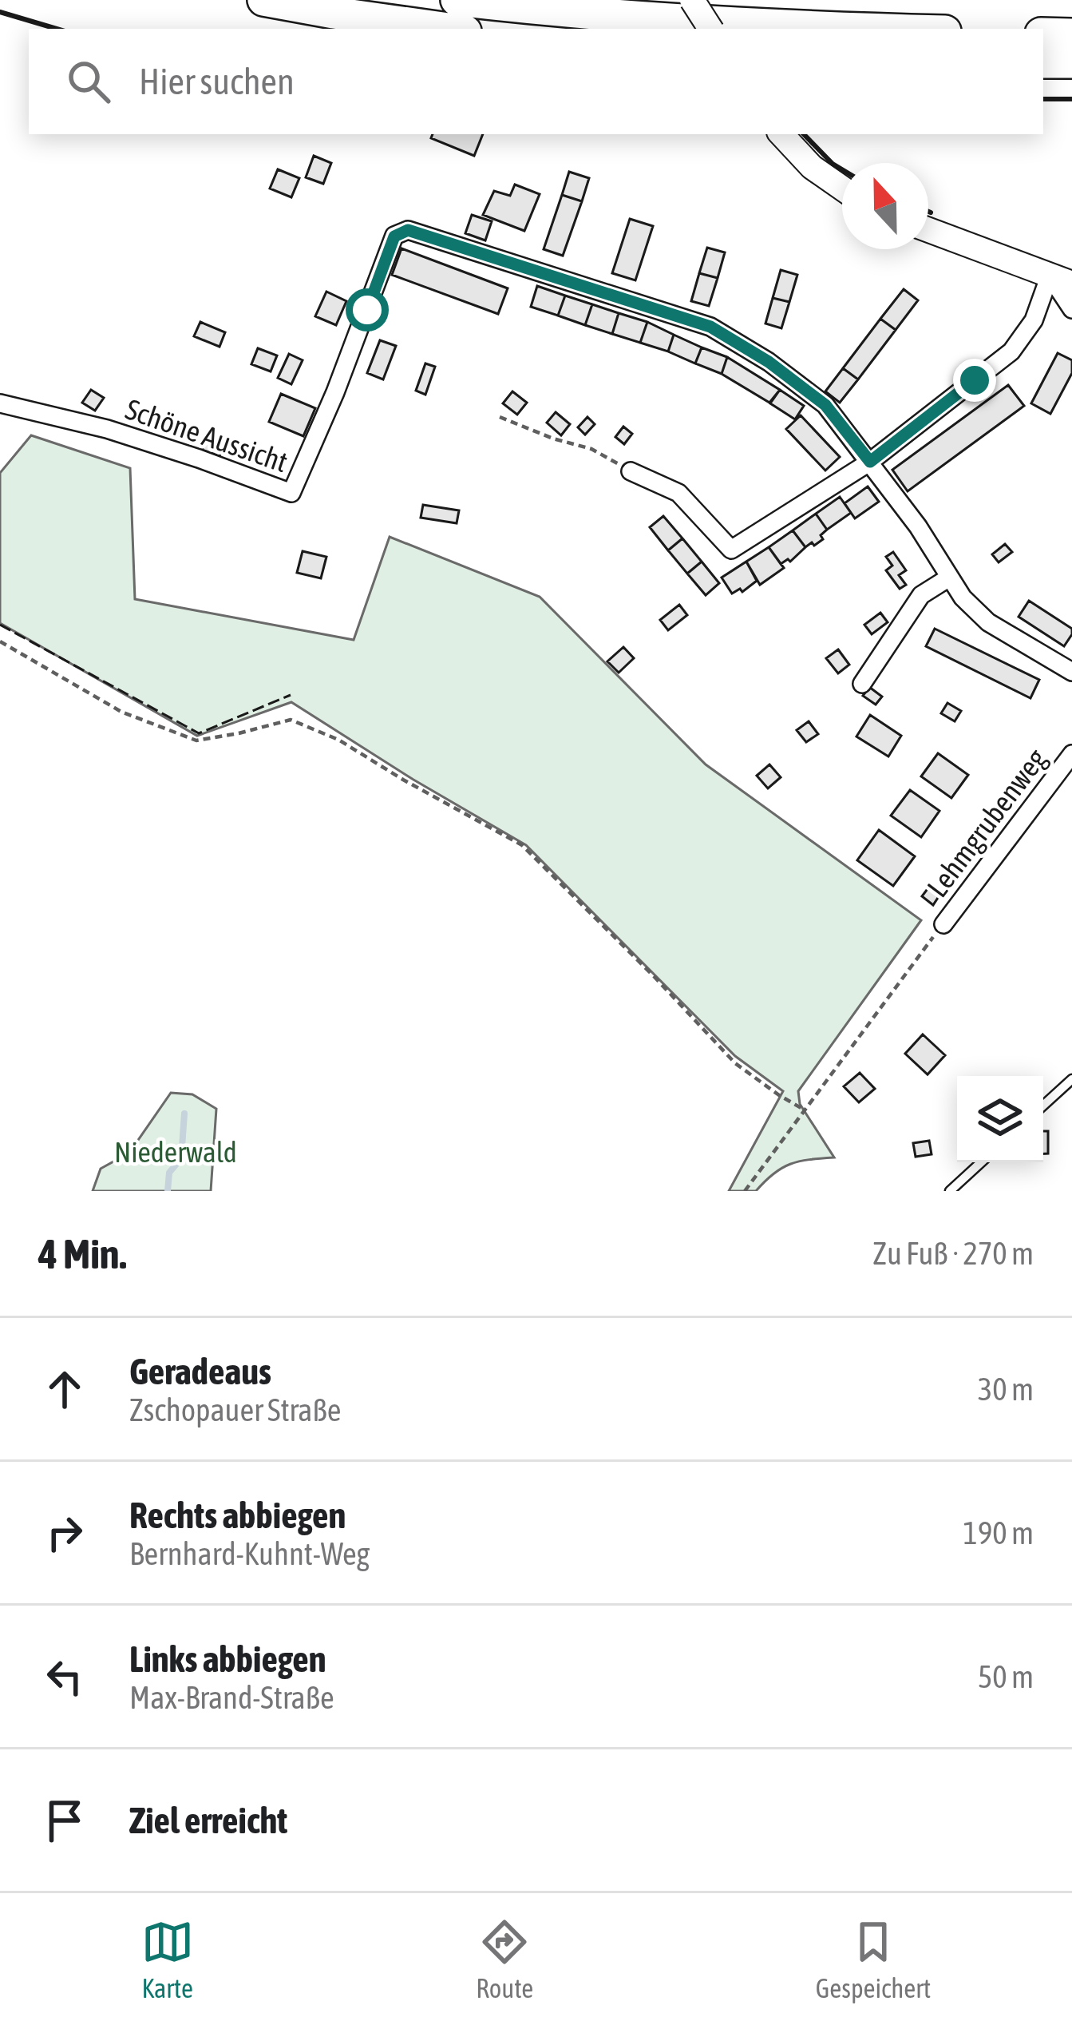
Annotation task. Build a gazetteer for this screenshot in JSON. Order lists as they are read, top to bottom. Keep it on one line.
{"streets":{"street":["Schöne Aussicht","Lehmgrubenweg"]},"parks":["Niederwald"],"north":"top","page":{"search":"Hier suchen","heading":["4 Min.","Zu Fuß · 270 m"],"list":[["Geradeaus","Zschopauer Straße","30 m"],["Rechts abbiegen","Bernhard-Kuhnt-Weg","190 m"],["Links abbiegen","Max-Brand-Straße","50 m"],"Ziel erreicht"],"nav":["Karte","Route","Gespeichert"]}}
